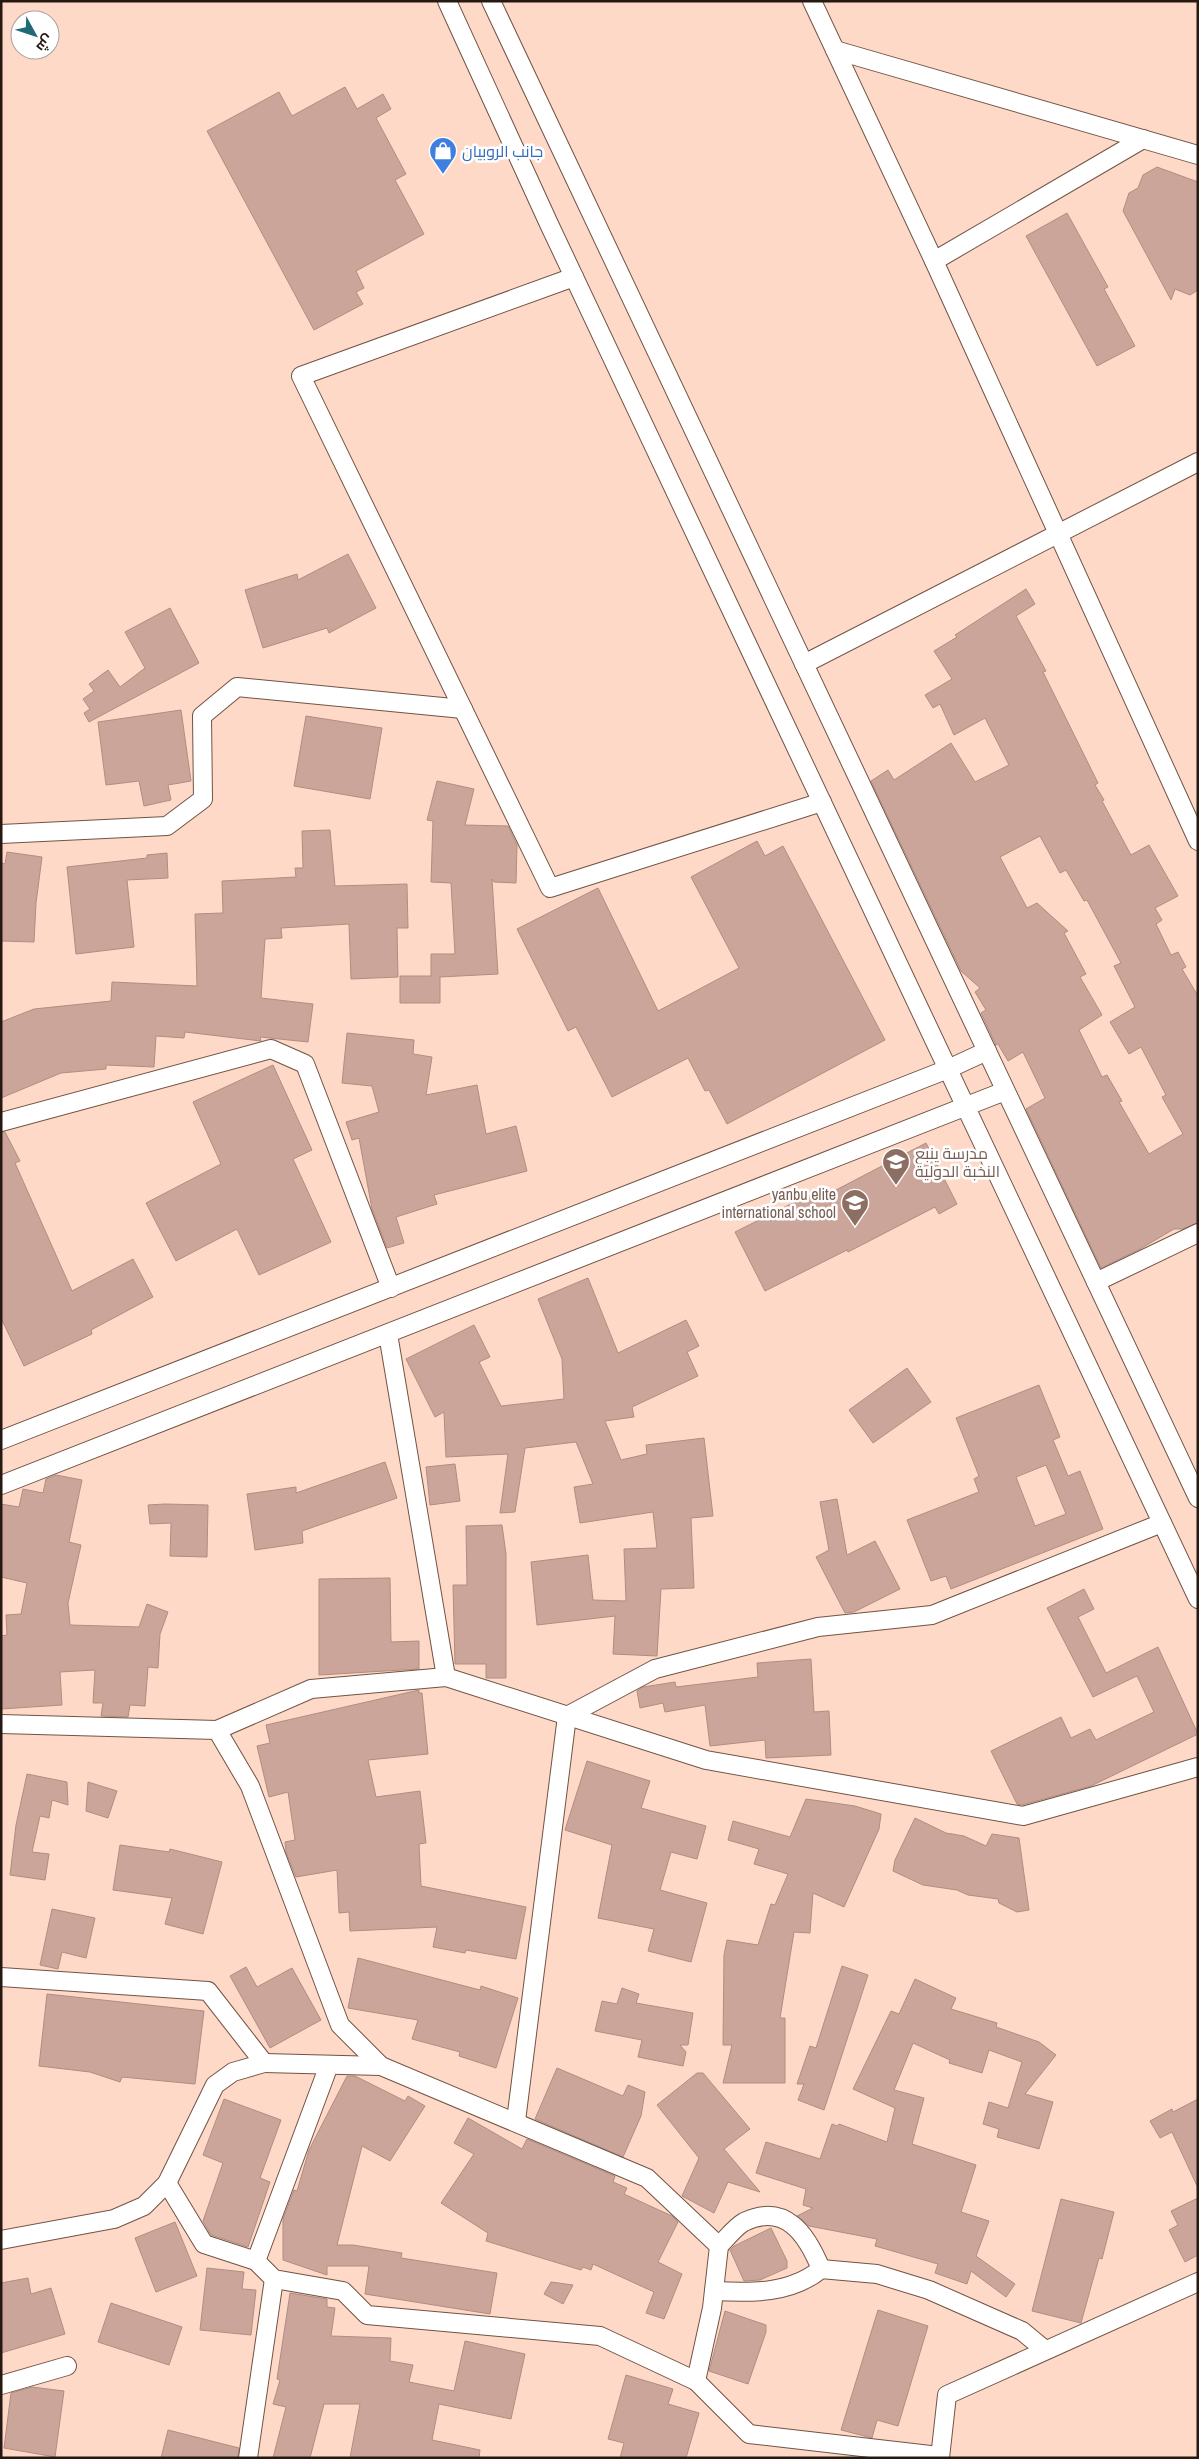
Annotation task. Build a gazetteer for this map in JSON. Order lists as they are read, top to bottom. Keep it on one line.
{"places":{"shop":["جانب الروبيان"],"school or university":["مدرسة ينبع النخبة الدولية","yanbu elite international school"]},"north":"bottom right"}
